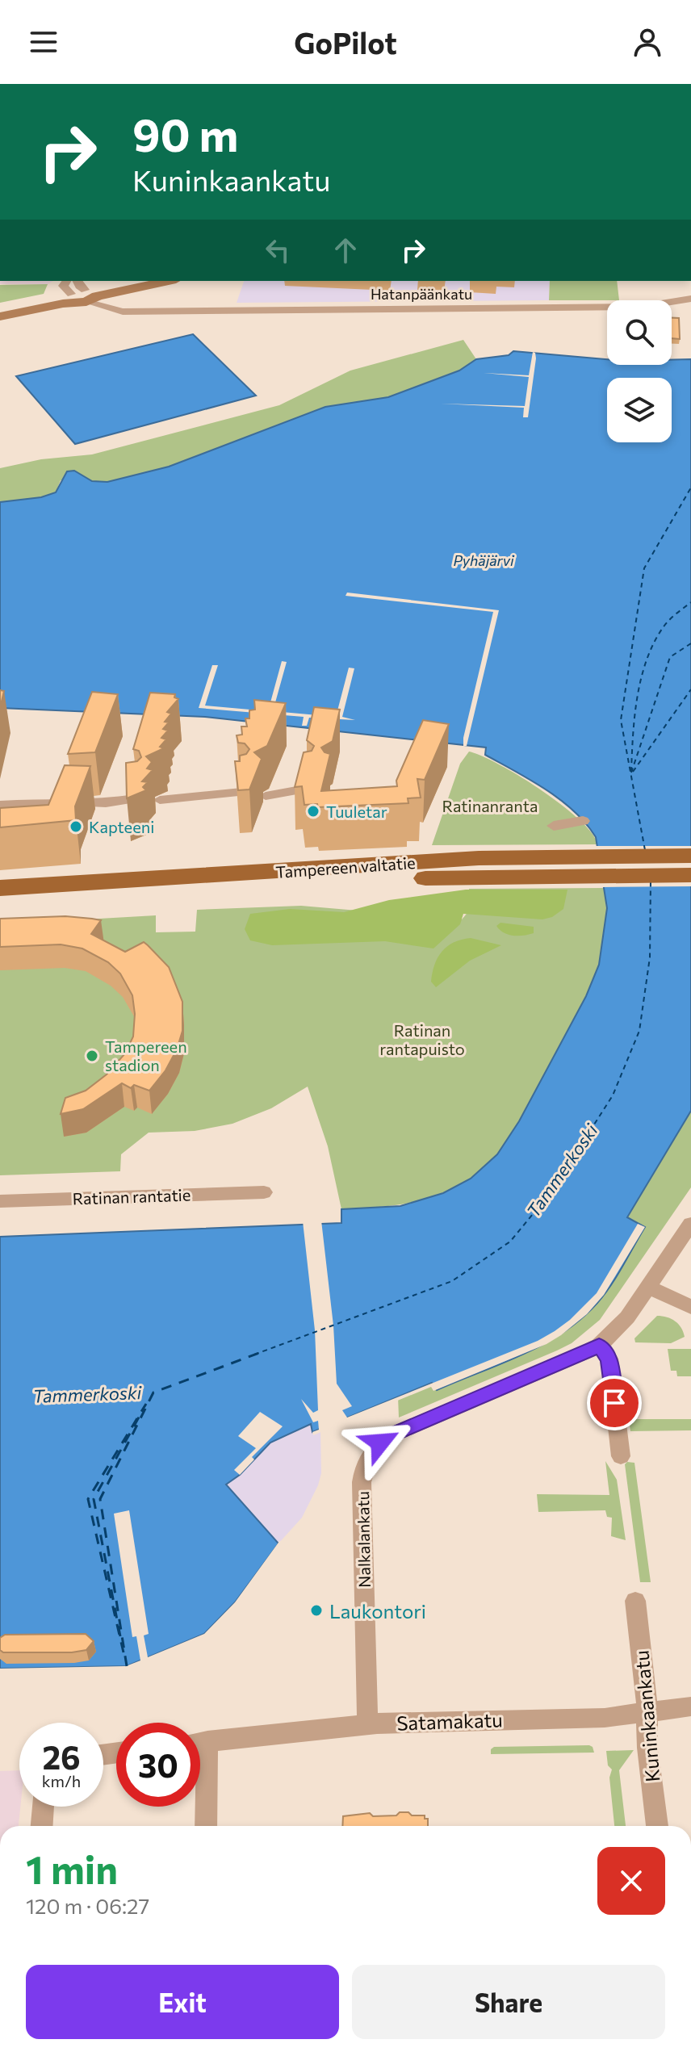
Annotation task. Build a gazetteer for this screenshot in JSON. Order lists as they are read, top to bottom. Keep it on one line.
{"streets":{"main road":["Tampereen valtatie"],"street":["Hatanpäänkatu","Ratinan rantatie","Nalkalankatu","Kuninkaankatu","Satamakatu"]},"crossings":[["Nalkalankatu","Satamakatu"],["Kuninkaankatu","Satamakatu"]],"water":["Pyhäjärvi","Tammerkoski"],"parks":["Ratinanranta","Ratinan rantapuisto"],"places":["Tuuletar","Kapteeni","Tampereen stadion","Laukontori"],"page":{"header":"GoPilot","turn":["90 m","Kuninkaankatu"],"speed":"26 km/h","limit":"30","heading":["1 min","120 m · 06:27"],"buttons":["Exit","Share"]}}
